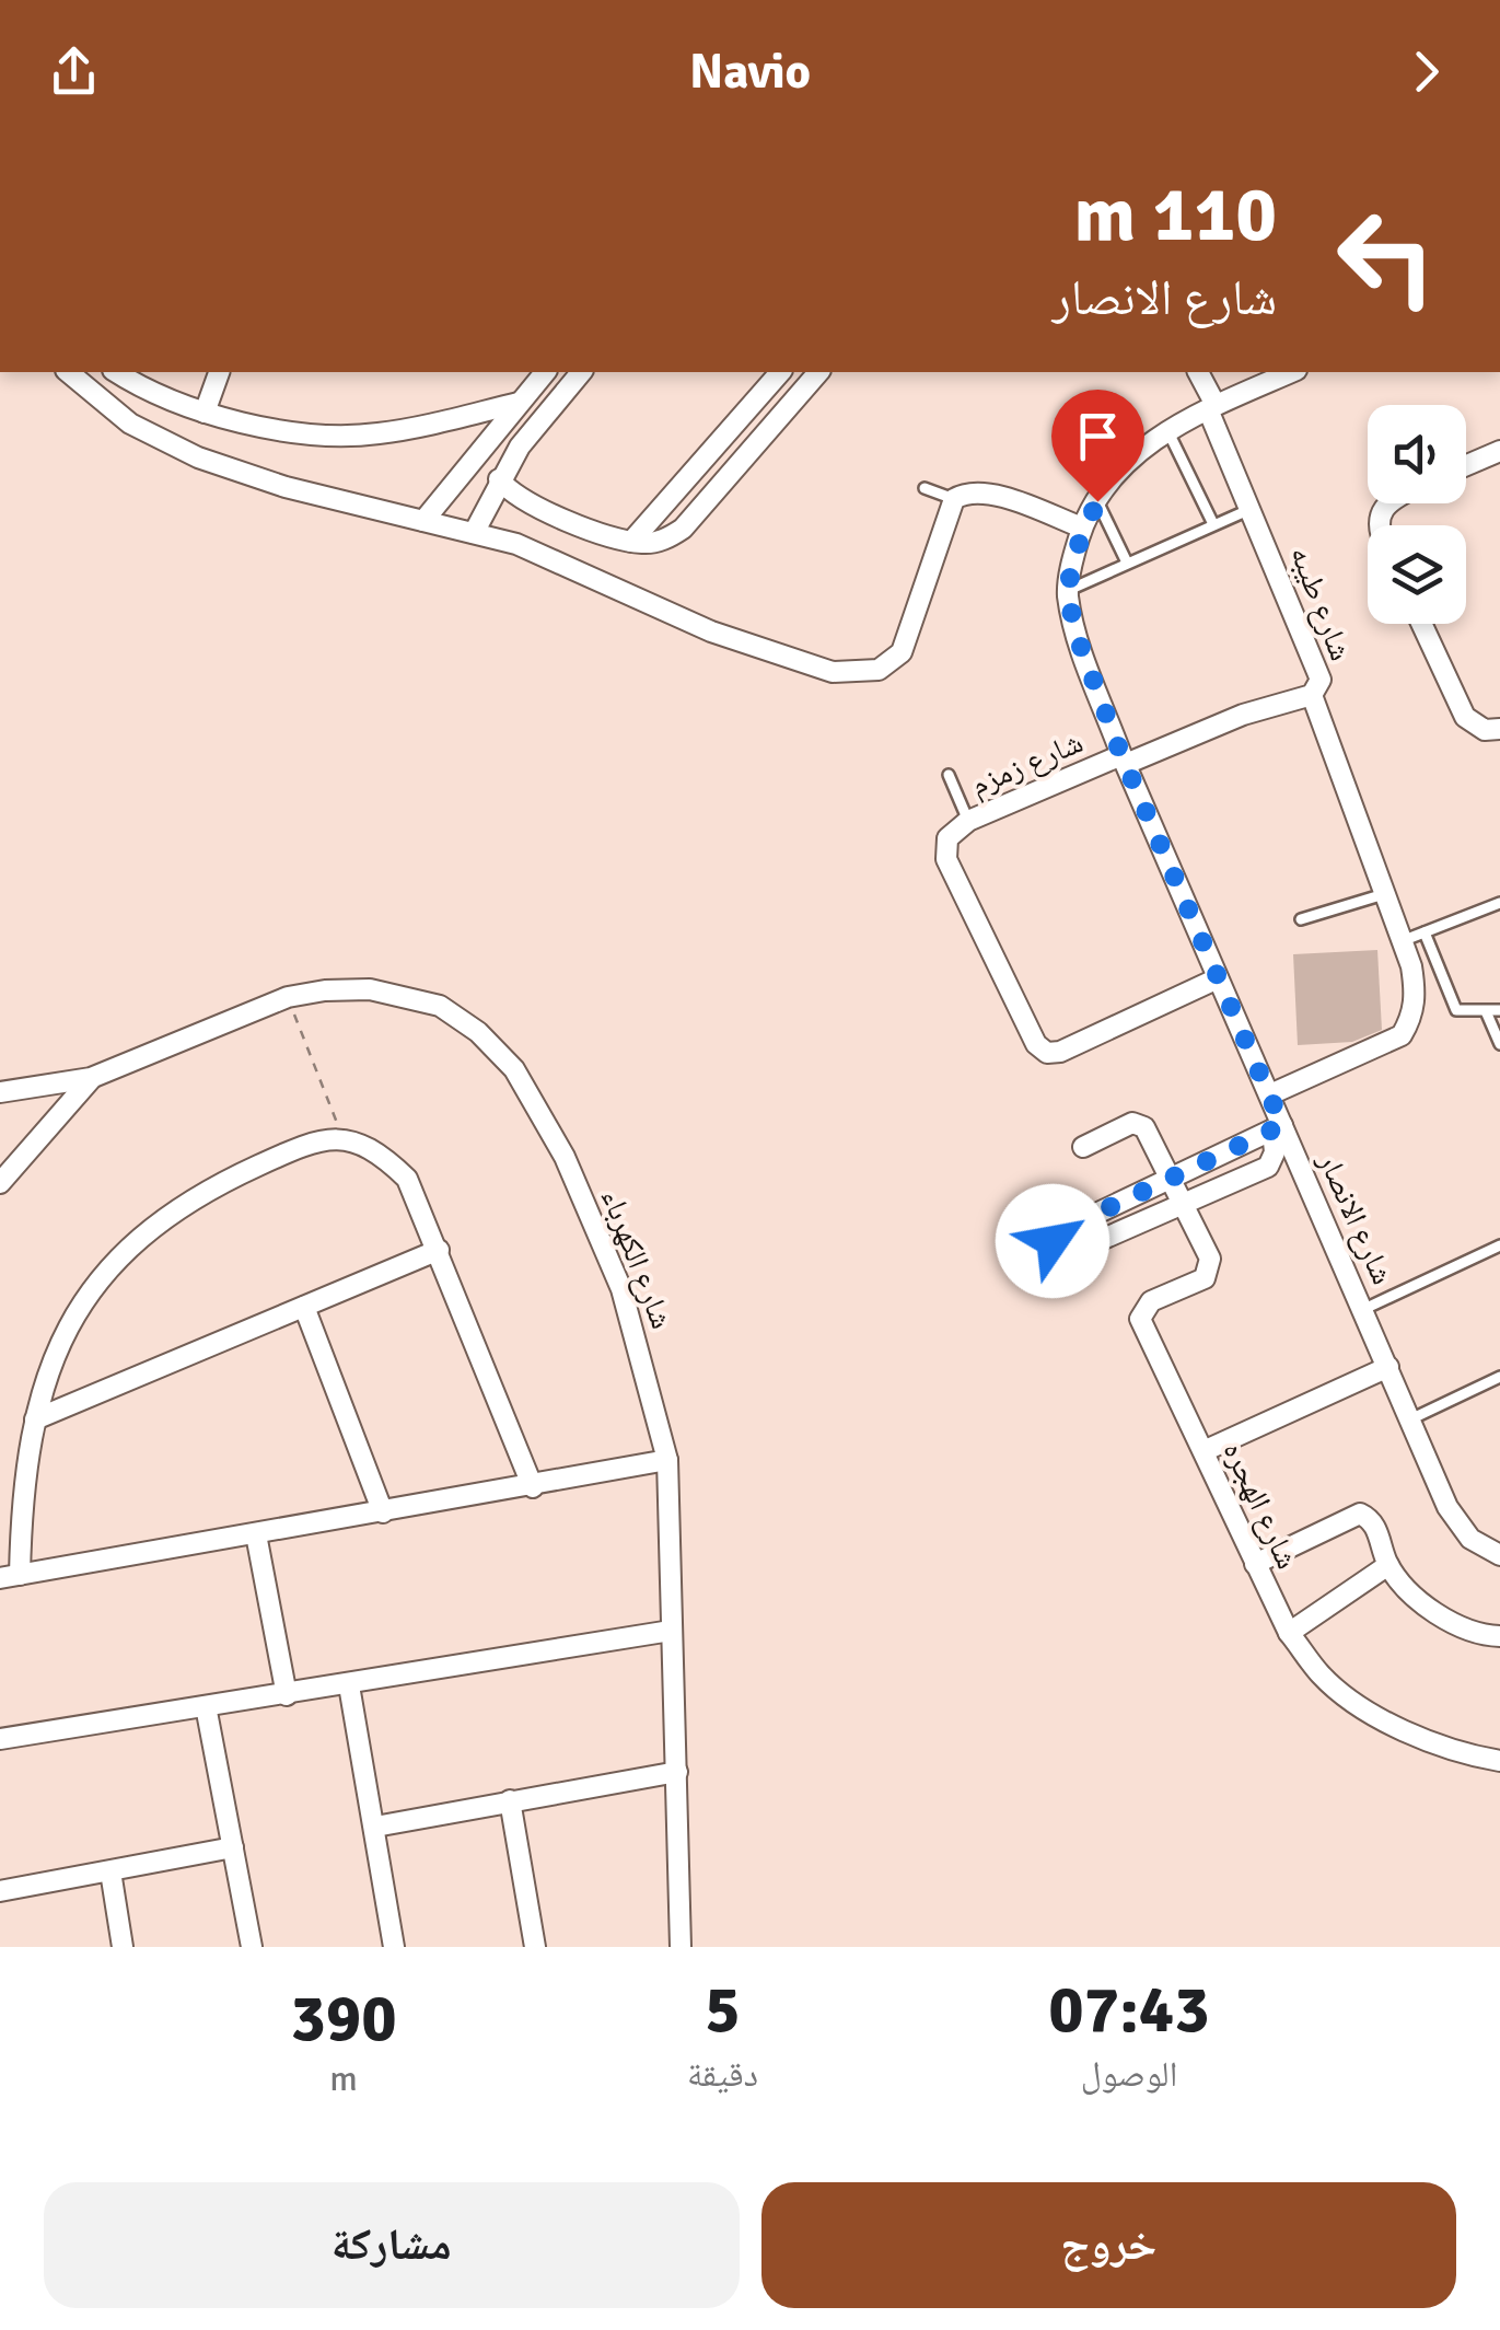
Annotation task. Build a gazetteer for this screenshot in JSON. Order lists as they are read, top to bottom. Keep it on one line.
{"streets":{"street":["شارع طيبه","شارع زمزم","شارع الانصار","شارع الكهرباء","شارع الهجره"]},"crossings":[["شارع طيبه","شارع زمزم"],["شارع طيبه","شارع الانصار"],["شارع زمزم","شارع الانصار"]],"page":{"header":"Navio","turn":["110 m","شارع الانصار"],"eta":["07:43","الوصول","5","دقيقة","390","m"],"buttons":["خروج","مشاركة"]}}
